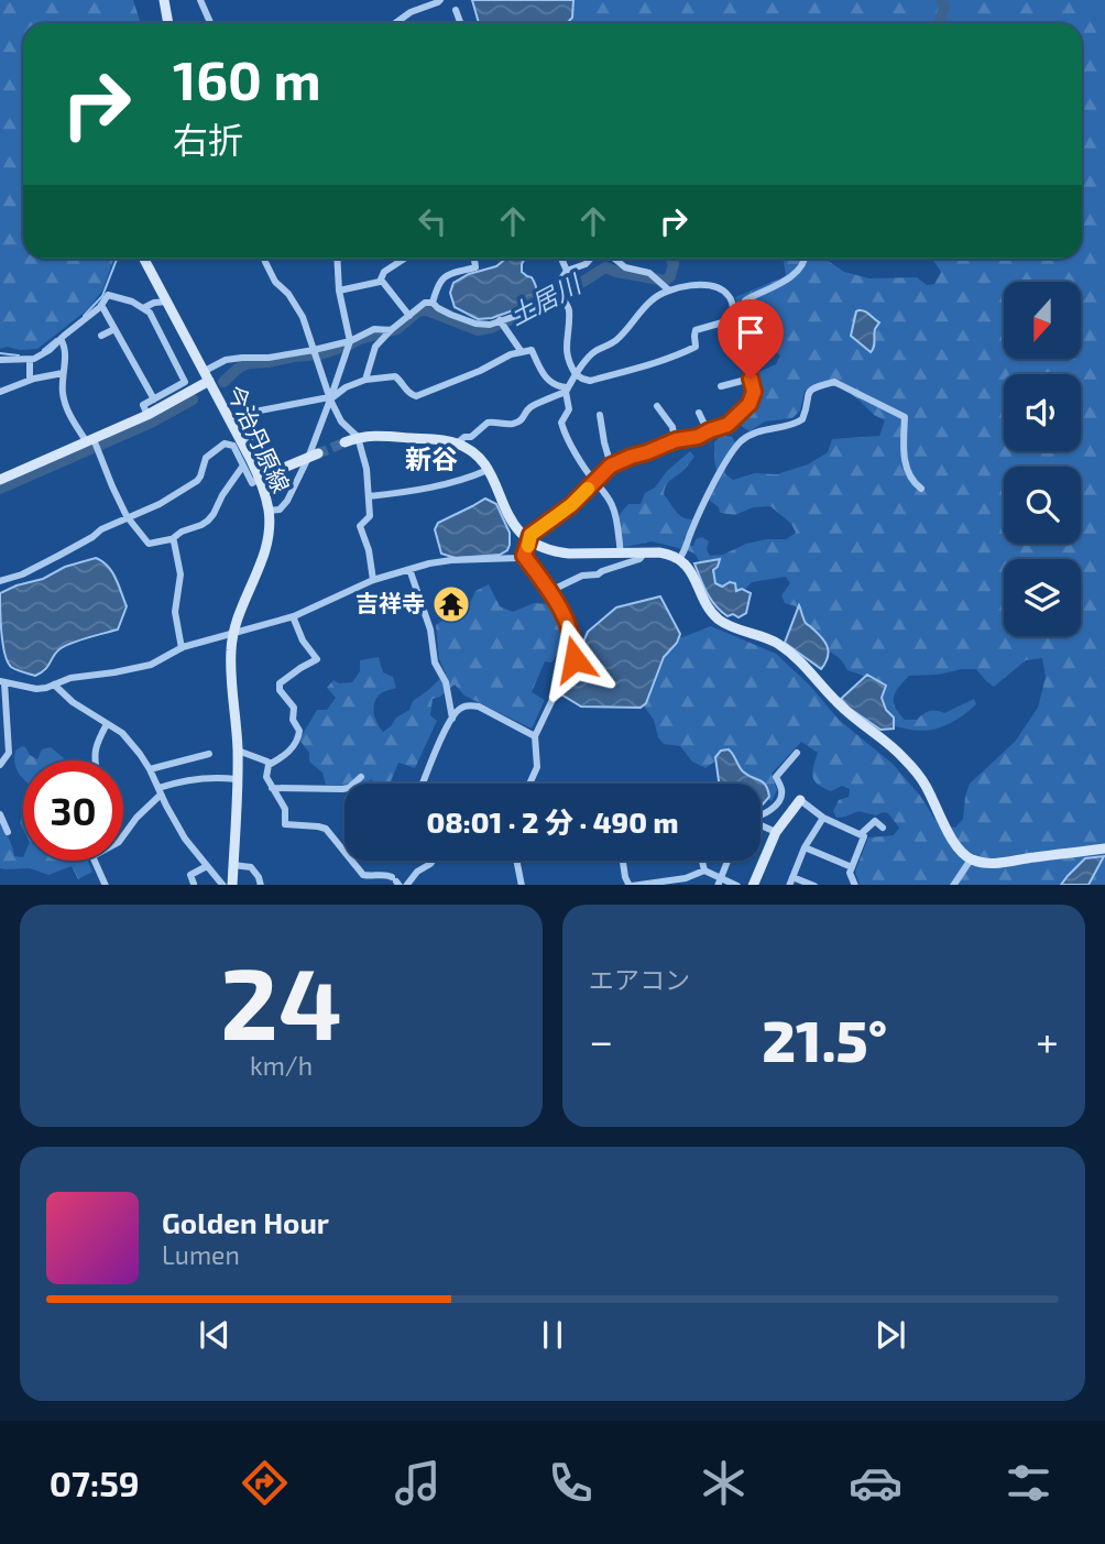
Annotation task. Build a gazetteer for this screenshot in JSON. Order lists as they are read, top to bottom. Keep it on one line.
{"streets":{"street":["今治丹原線"]},"districts":["新谷"],"water":["土居川"],"places":{"temple":["吉祥寺"]},"north":"bottom","page":{"turn":["160 m","右折"],"limit":"30","trip":"08:01 · 2 分 · 490 m","tile":[["24","km/h"],"エアコン"],"heat":["−","21.5°","+"],"song":["Golden Hour","Lumen"],"tabs":"07:59"}}
